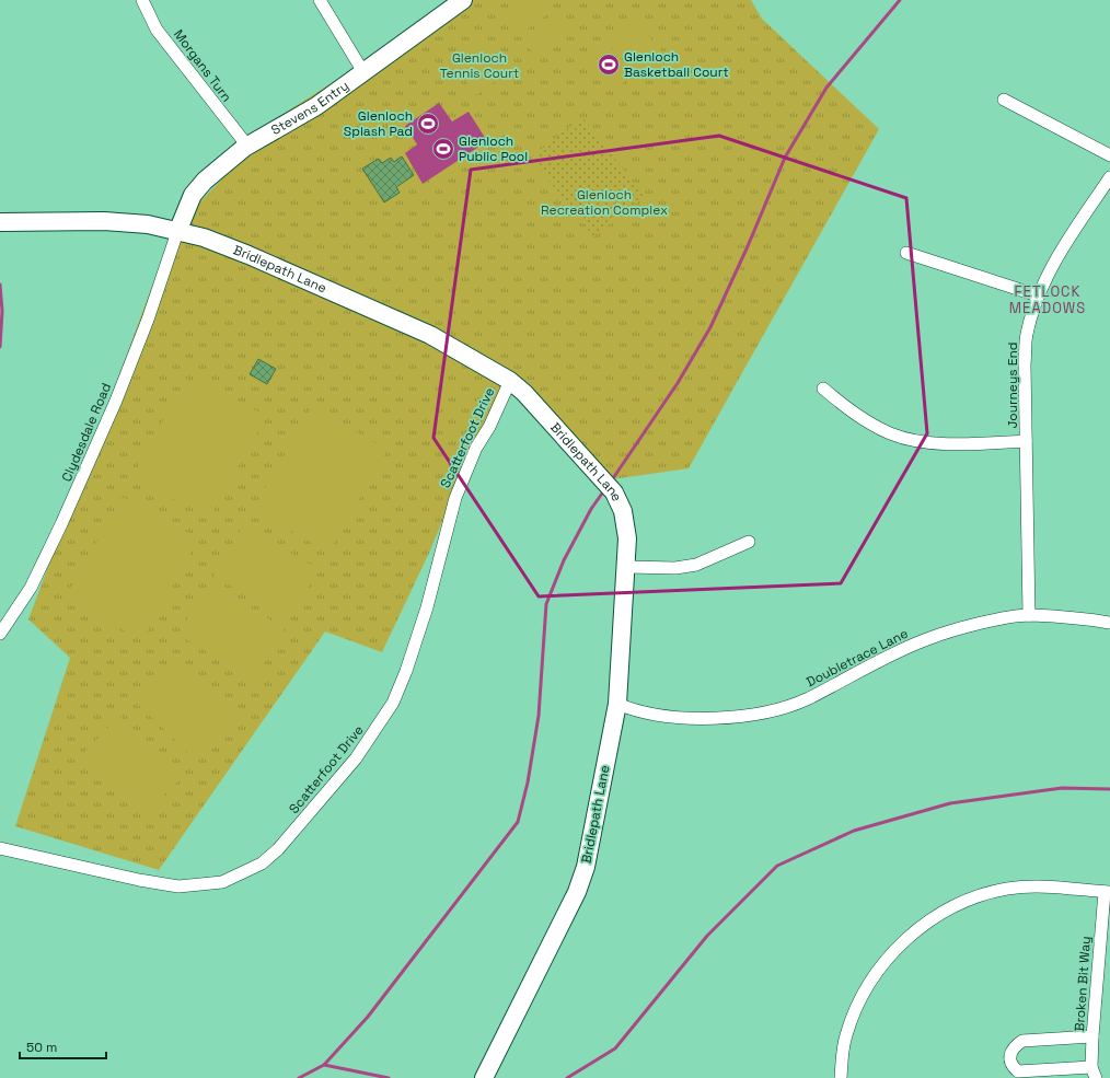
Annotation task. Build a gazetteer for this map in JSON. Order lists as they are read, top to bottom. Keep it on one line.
{"streets":{"street":["Morgans Turn","Stevens Entry","Bridlepath Lane","Journeys End","Clydesdale Road","Scatterfoot Drive","Doubletrace Lane","Broken Bit Way"]},"crossings":[["Morgans Turn","Stevens Entry"],["Stevens Entry","Bridlepath Lane"],["Stevens Entry","Clydesdale Road"],["Bridlepath Lane","Clydesdale Road"],["Bridlepath Lane","Scatterfoot Drive"],["Bridlepath Lane","Doubletrace Lane"],["Journeys End","Doubletrace Lane"]],"districts":["FETLOCK MEADOWS"],"parks":["Glenloch Tennis Court","Glenloch Recreation Complex"],"places":{"sports":["Glenloch Basketball Court","Glenloch Splash Pad","Glenloch Public Pool"]},"scale_bar":"50 m"}
